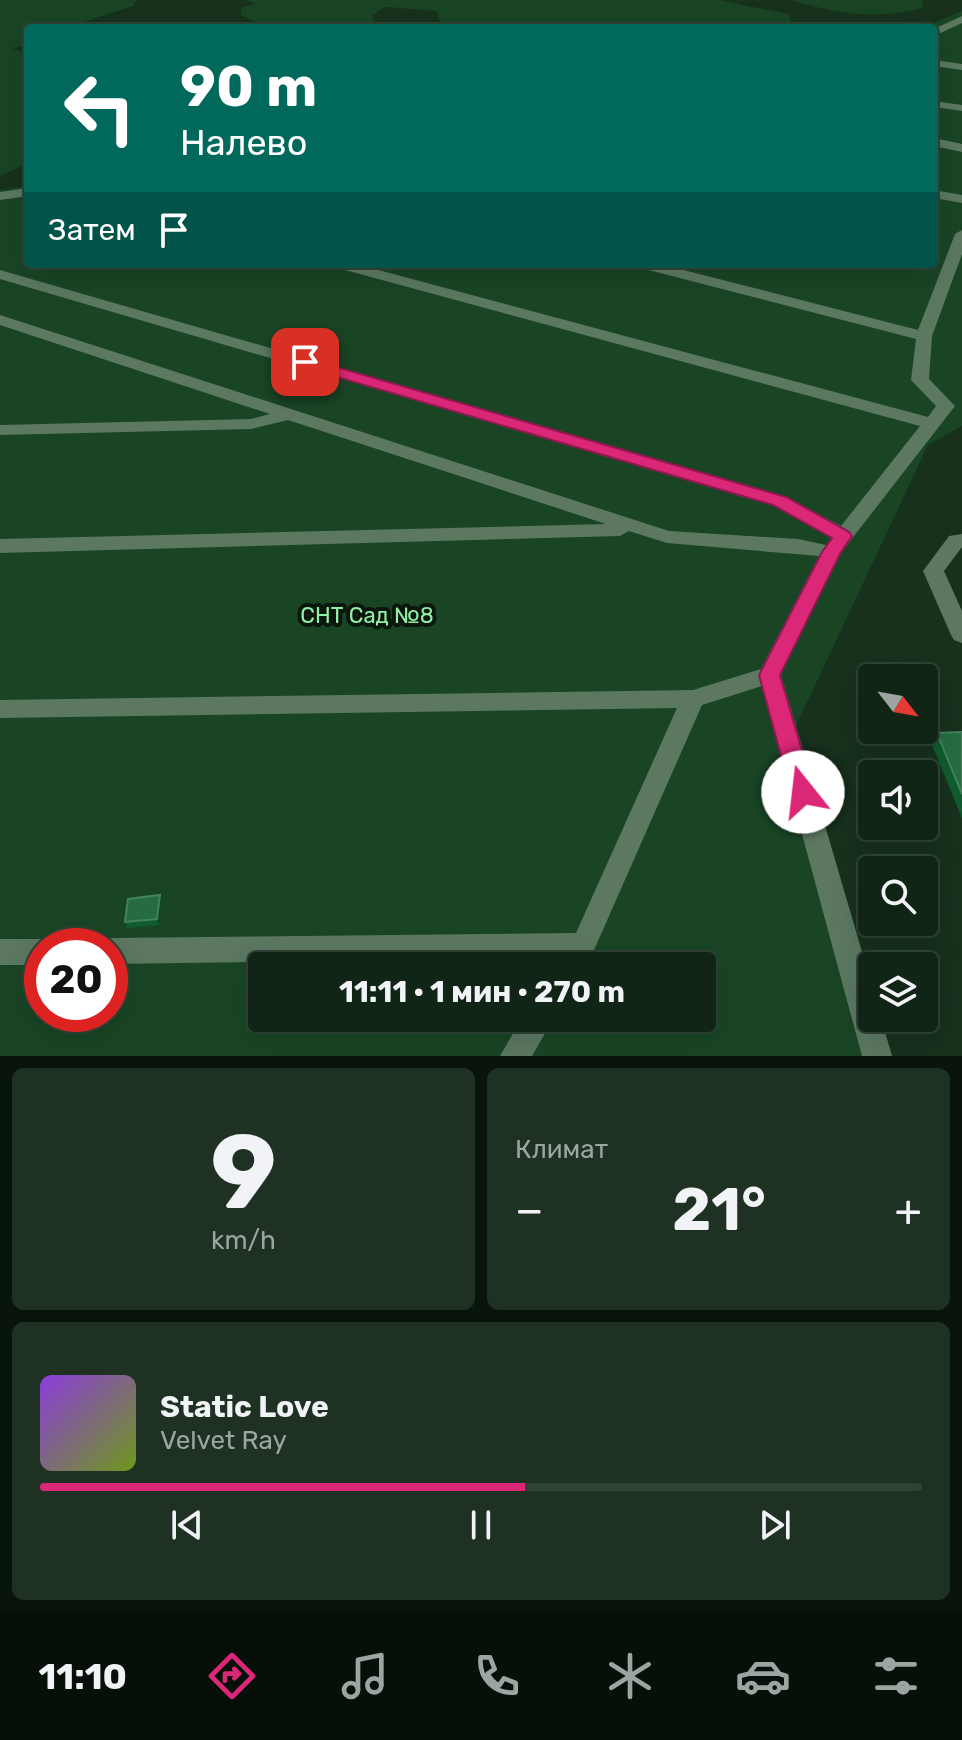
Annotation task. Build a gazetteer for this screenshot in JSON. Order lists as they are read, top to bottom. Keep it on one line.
{"parks":["СНТ Сад №8"],"north":"bottom right","page":{"turn":["90 m","Налево"],"then":"Затем","limit":"20","trip":"11:11 · 1 мин · 270 m","tile":[["9","km/h"],"Климат"],"heat":["−","21°","+"],"song":["Static Love","Velvet Ray"],"tabs":"11:10"}}
